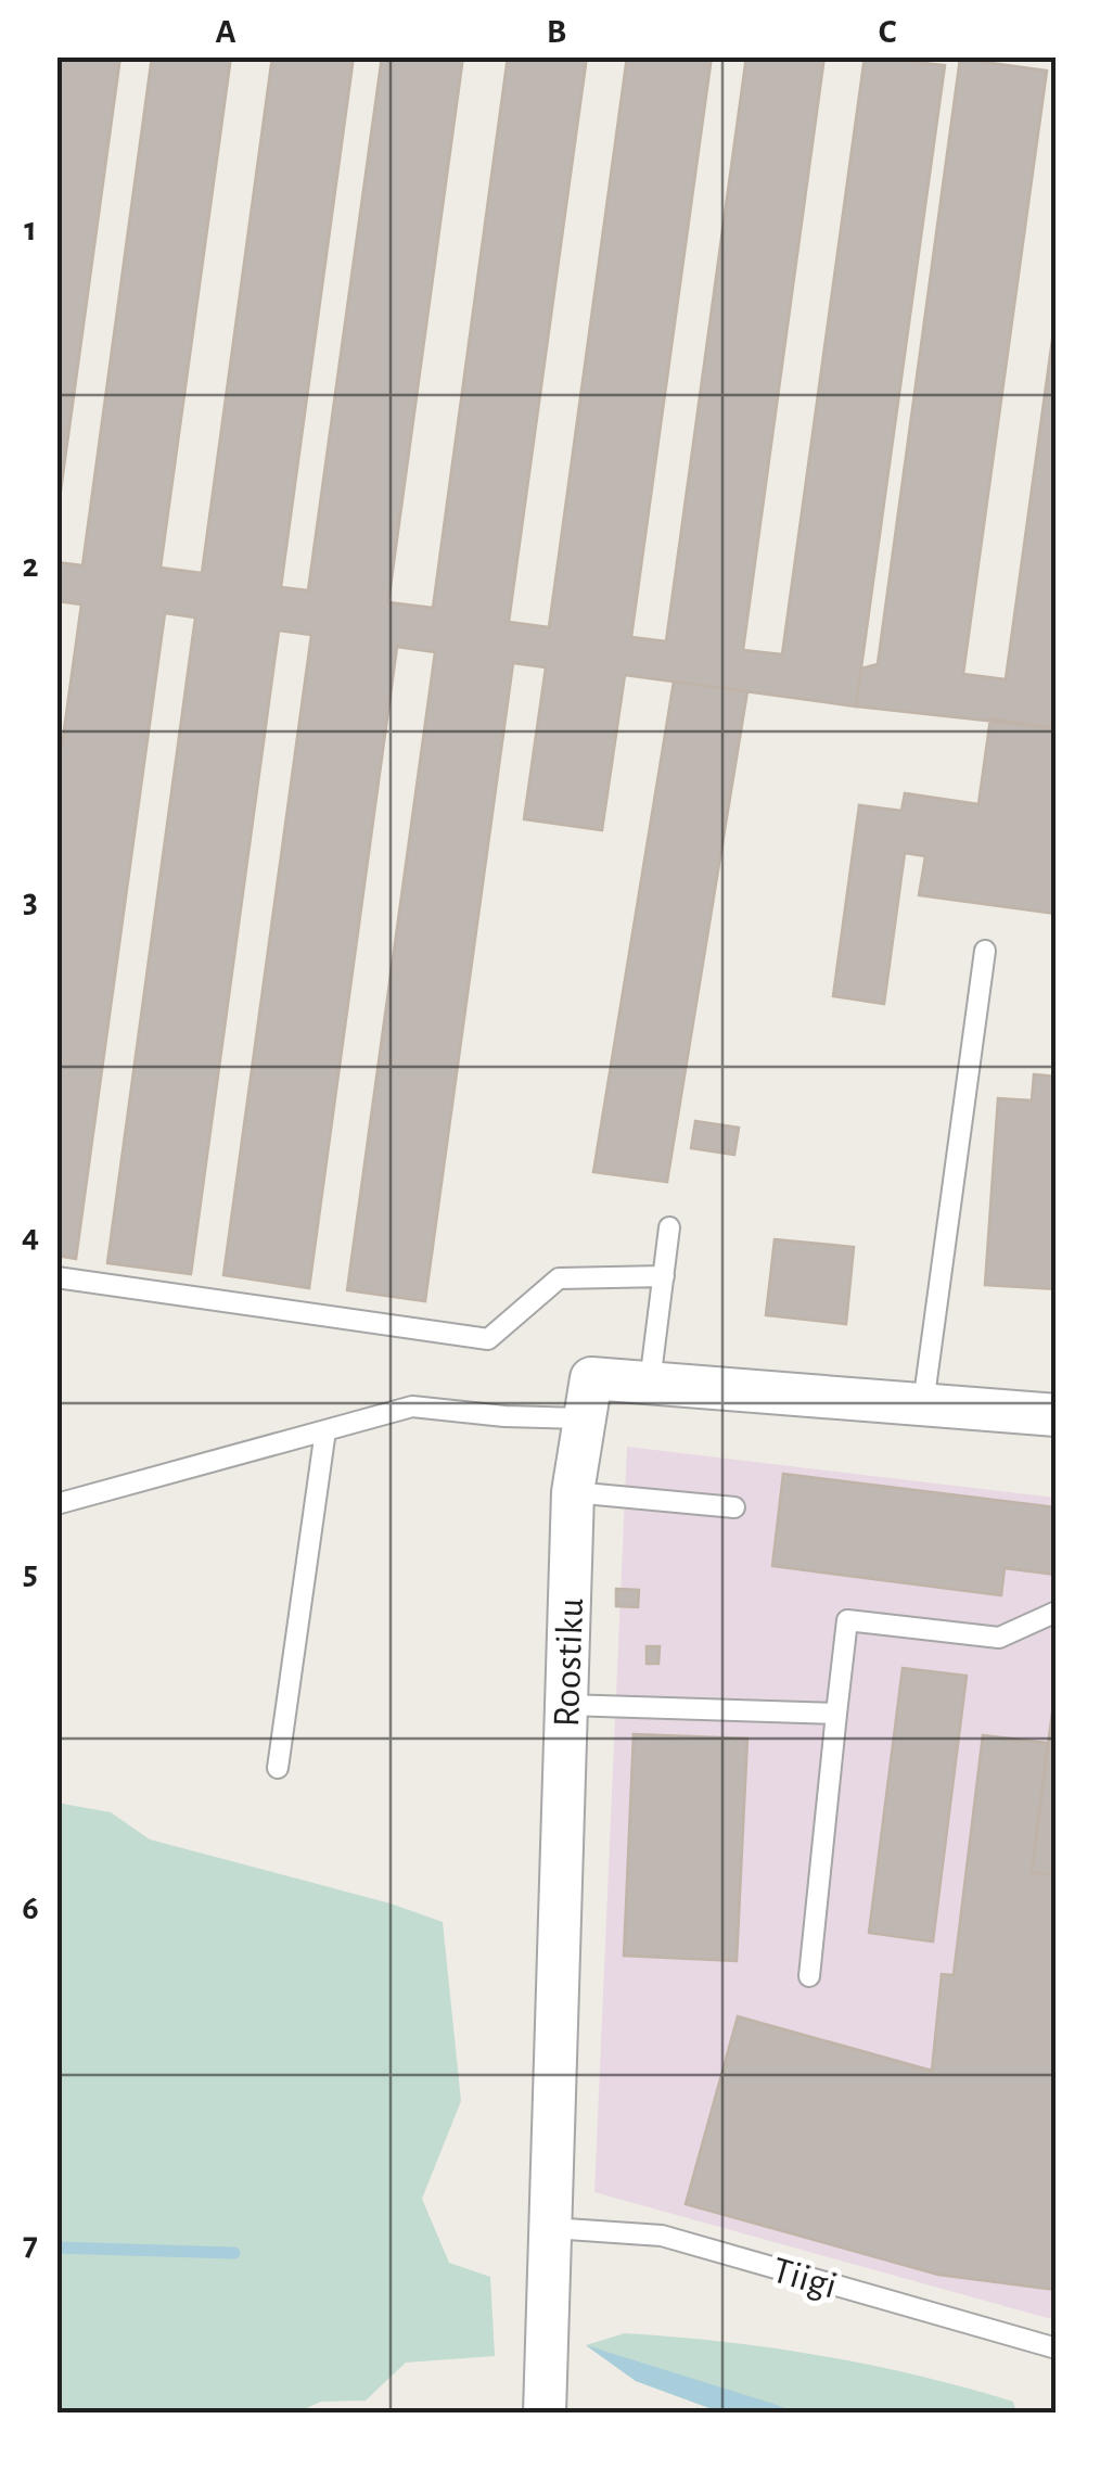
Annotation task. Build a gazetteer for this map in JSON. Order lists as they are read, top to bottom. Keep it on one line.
{"streets":{"street":["Roostiku"],"lane":["Tiigi"]},"crossings":[["Roostiku","Tiigi"]],"grid":{"columns":["A","B","C"],"rows":["1","2","3","4","5","6","7"]}}
